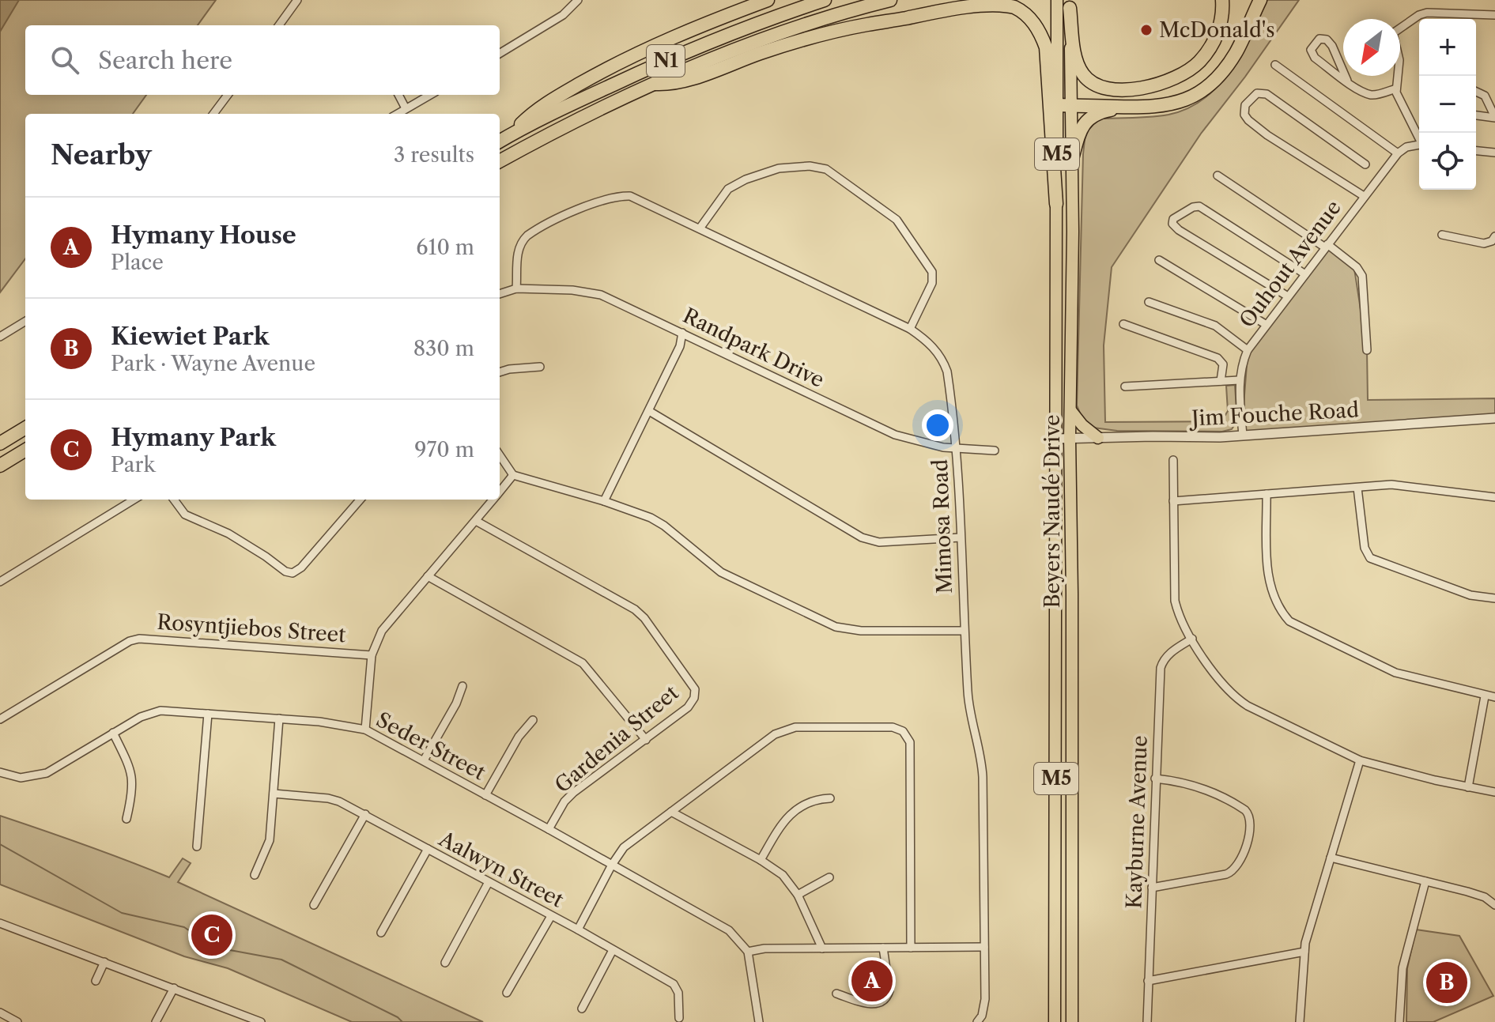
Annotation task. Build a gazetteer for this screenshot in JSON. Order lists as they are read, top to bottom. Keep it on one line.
{"streets":{"highway":["N1"],"main road":["M5","Beyers Naudé Drive"],"street":["Ouhout Avenue","Randpark Drive","Jim Fouche Road","Mimosa Road","Rosyntjiebos Street","Gardenia Street","Seder Street","Kayburne Avenue","Aalwyn Street"]},"crossings":[["Ouhout Avenue","Jim Fouche Road"],["Randpark Drive","Mimosa Road"],["Jim Fouche Road","Beyers Naudé Drive"],["Gardenia Street","Seder Street"]],"places":["McDonald's"],"north":"bottom left","page":{"map_buttons":["+","−"],"search":"Search here","heading":["Nearby","3 results"],"list":[{"mark":"A","name":"Hymany House","note":"Place","value":"610 m"},{"mark":"B","name":"Kiewiet Park","note":"Park · Wayne Avenue","value":"830 m"},{"mark":"C","name":"Hymany Park","note":"Park","value":"970 m"}],"pins":["C","A","B"]}}
